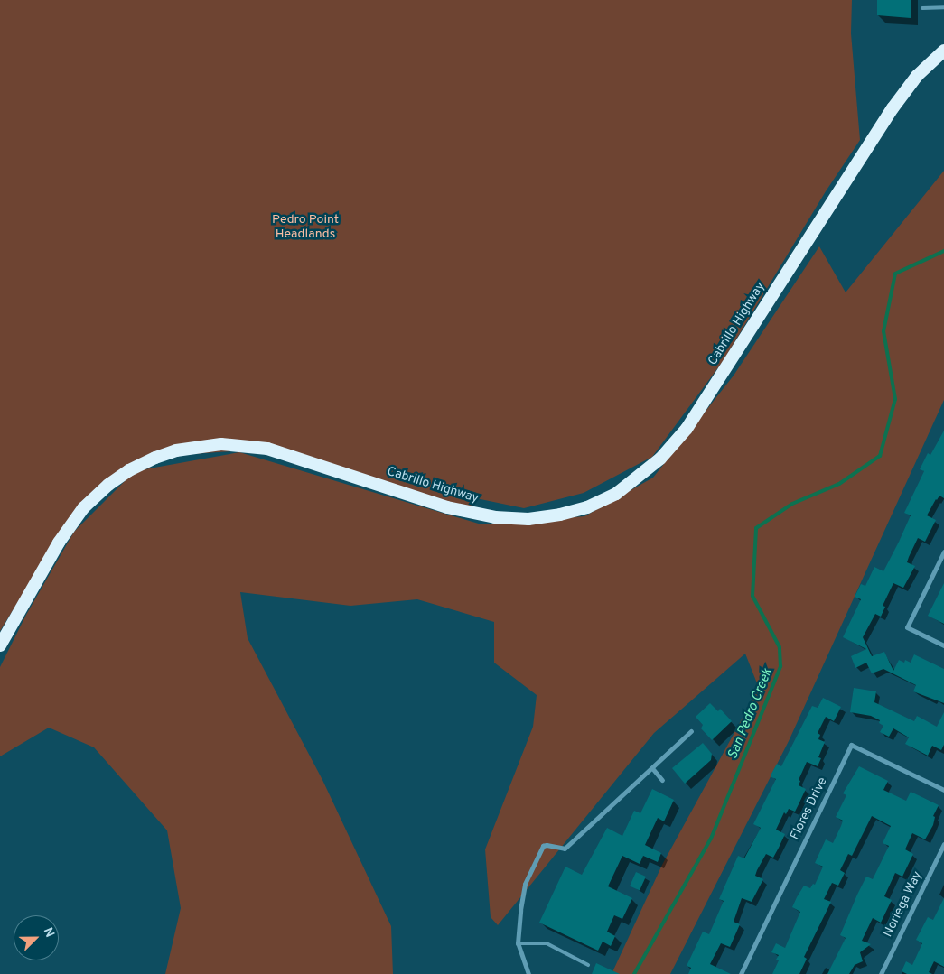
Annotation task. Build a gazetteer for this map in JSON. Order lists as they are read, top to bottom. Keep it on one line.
{"streets":{"highway":["Cabrillo Highway"],"street":["Flores Drive","Noriega Way"]},"water":["San Pedro Creek"],"parks":["Pedro Point Headlands"],"north":"top right"}
